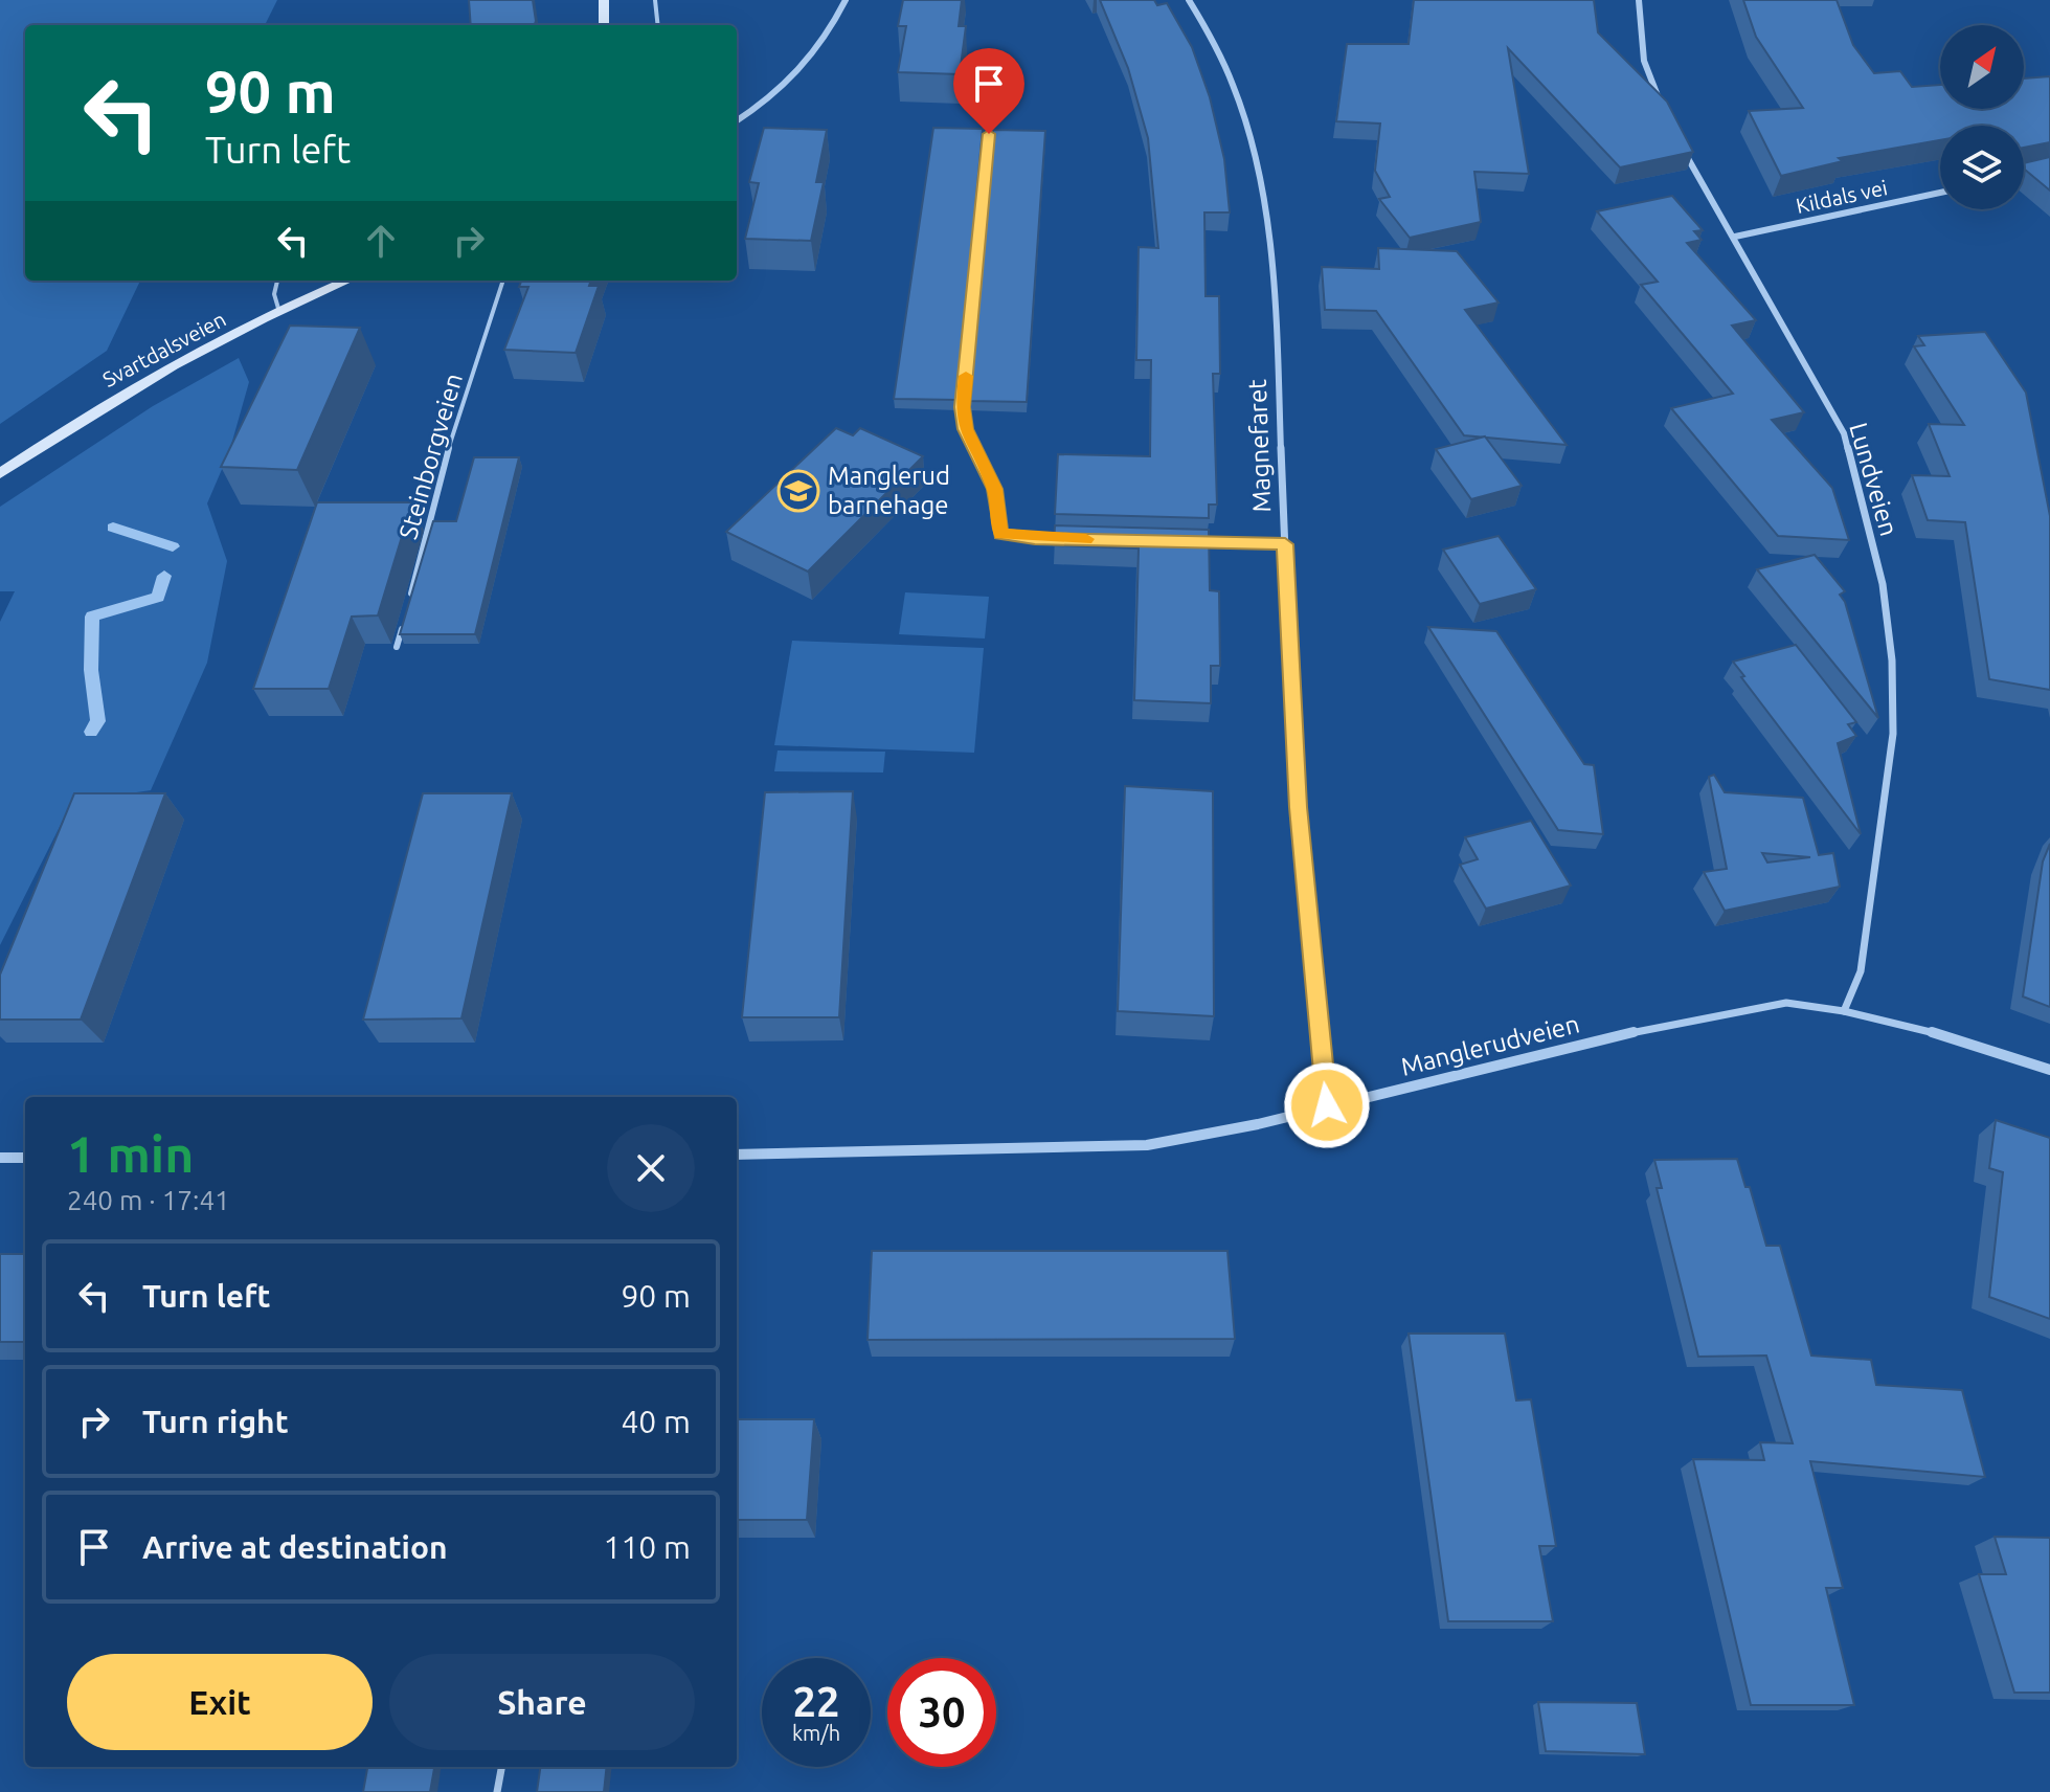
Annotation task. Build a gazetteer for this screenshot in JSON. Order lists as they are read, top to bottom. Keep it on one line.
{"streets":{"street":["Kildals vei","Svartdalsveien","Magnefaret","Lundveien","Manglerudveien"],"lane":["Steinborgveien"]},"crossings":[["Kildals vei","Lundveien"],["Magnefaret","Manglerudveien"],["Lundveien","Manglerudveien"]],"places":{"school or university":["Manglerud barnehage"]},"north":"top right","page":{"turn":["90 m","Turn left"],"heading":["1 min","240 m · 17:41"],"list":[{"name":"Turn left","value":"90 m"},{"name":"Turn right","value":"40 m"},{"name":"Arrive at destination","value":"110 m"}],"buttons":["Exit","Share"],"speed":"22 km/h","limit":"30"}}
